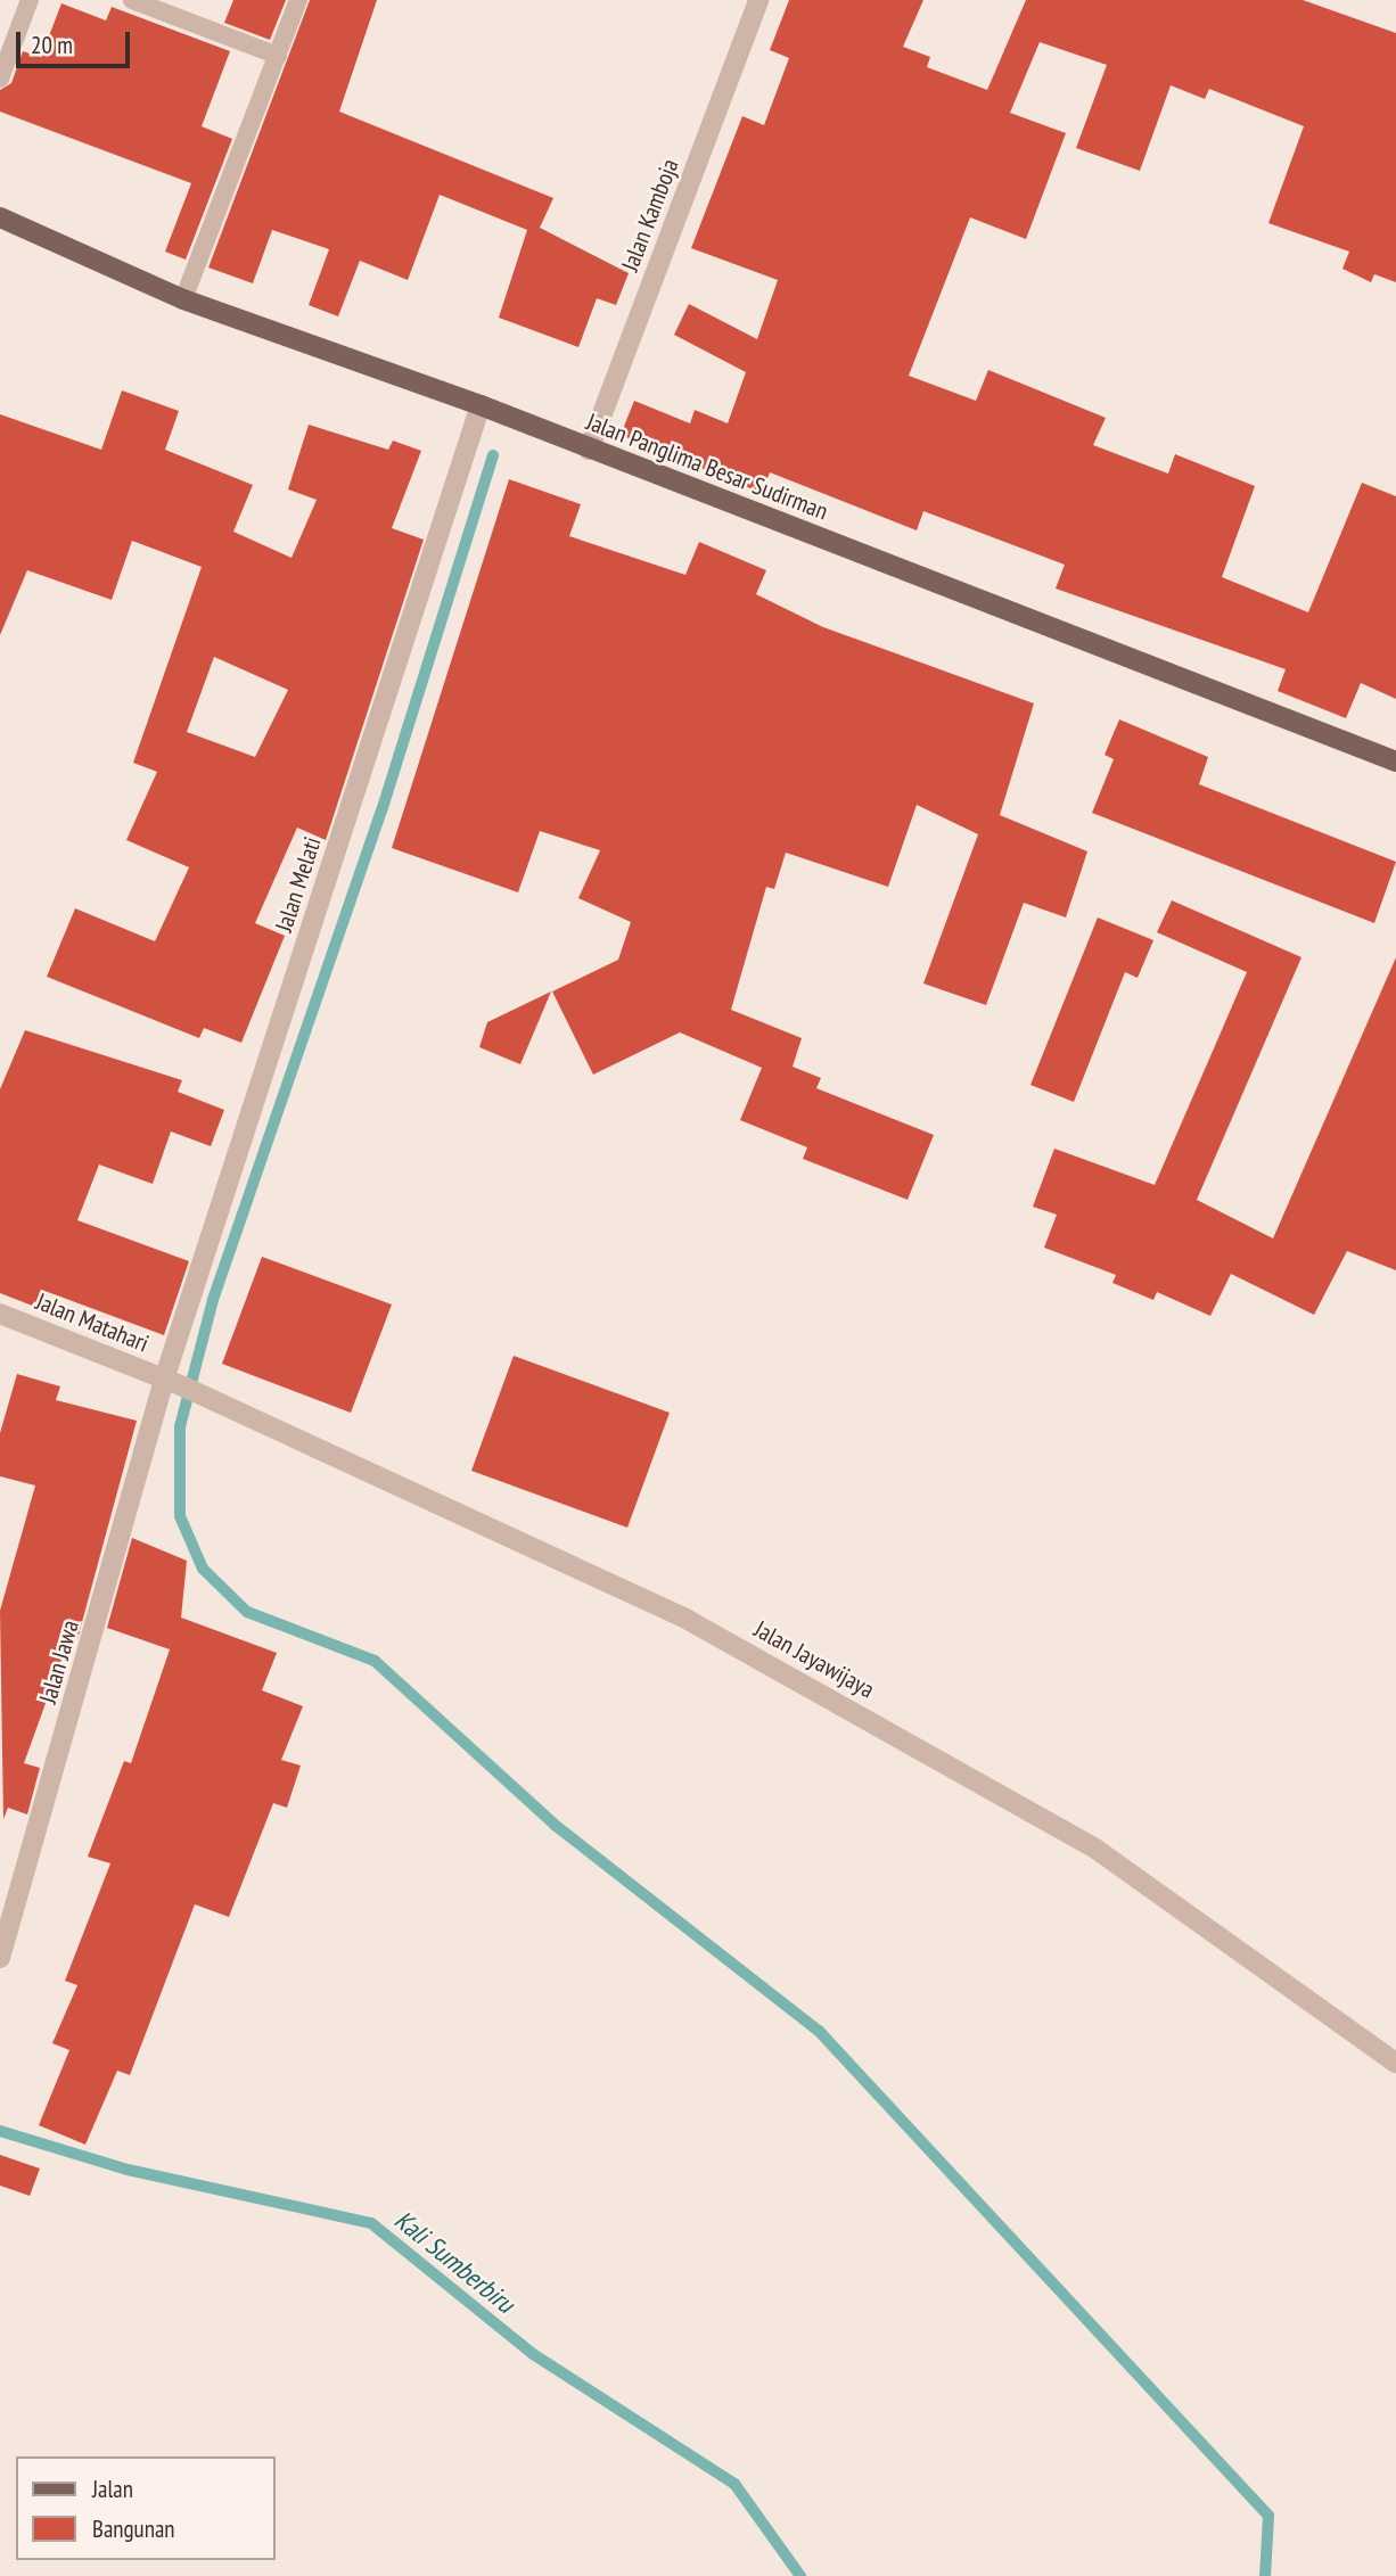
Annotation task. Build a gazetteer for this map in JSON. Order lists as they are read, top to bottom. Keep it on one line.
{"streets":{"main road":["Jalan Panglima Besar Sudirman"],"street":["Jalan Kamboja","Jalan Melati","Jalan Matahari","Jalan Jayawijaya","Jalan Jawa"]},"crossings":[["Jalan Kamboja","Jalan Panglima Besar Sudirman"],["Jalan Panglima Besar Sudirman","Jalan Melati"],["Jalan Melati","Jalan Matahari"],["Jalan Melati","Jalan Jayawijaya"],["Jalan Melati","Jalan Jawa"],["Jalan Matahari","Jalan Jayawijaya"],["Jalan Matahari","Jalan Jawa"],["Jalan Jayawijaya","Jalan Jawa"]],"water":["Kali Sumberbiru"],"legend":["Jalan","Bangunan"],"scale_bar":"20 m"}
